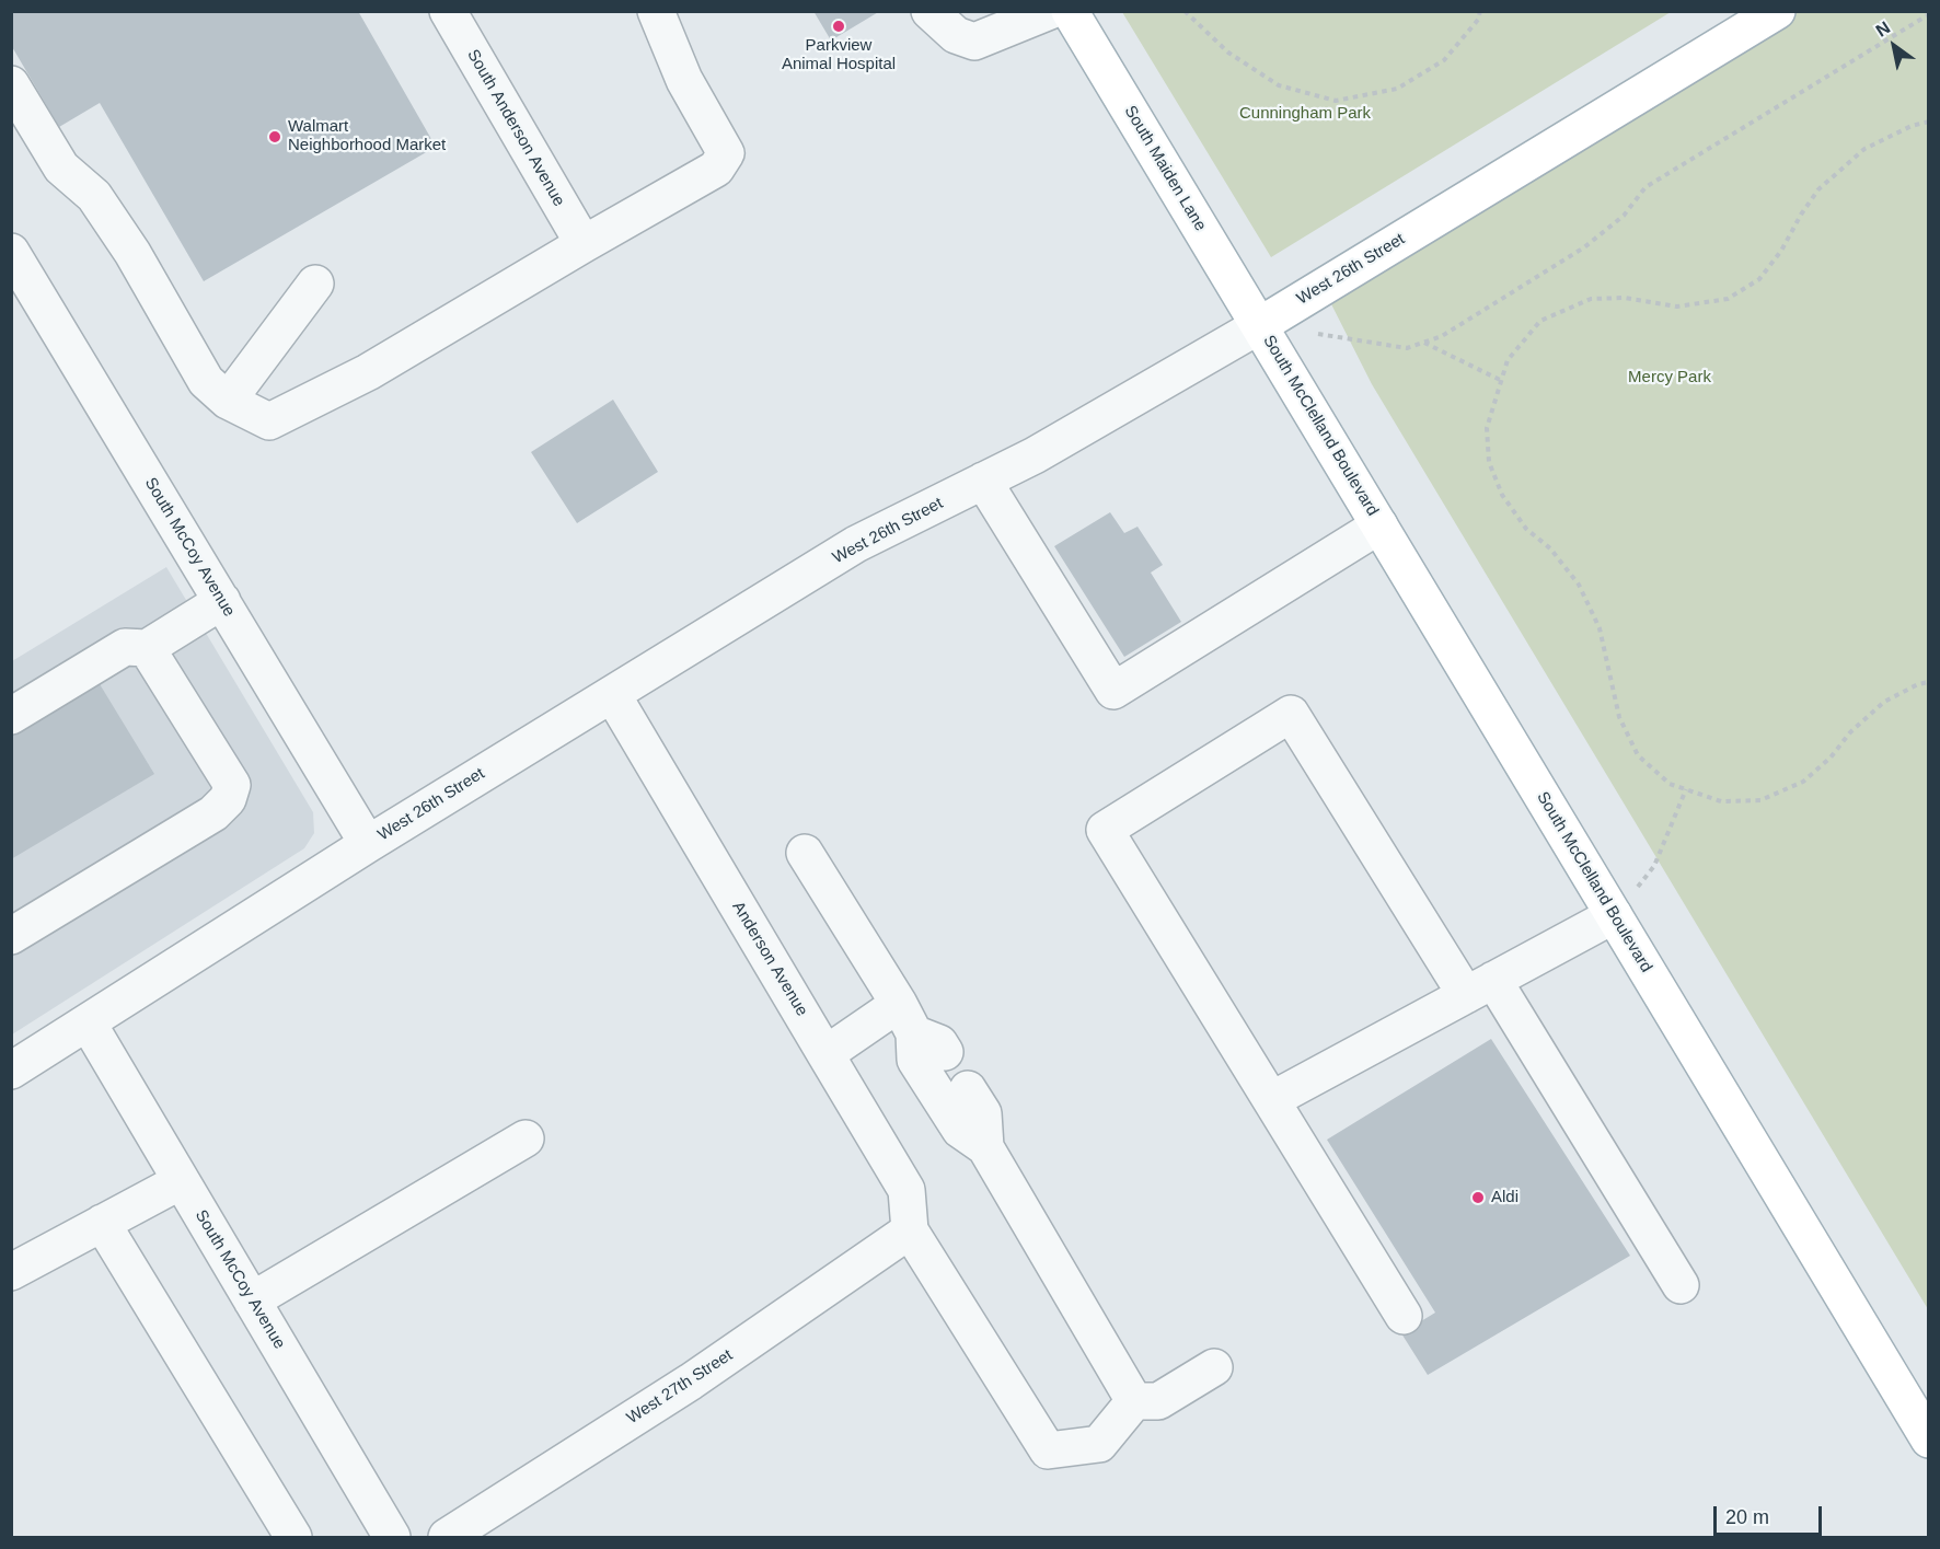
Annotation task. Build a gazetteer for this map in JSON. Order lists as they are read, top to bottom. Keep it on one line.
{"streets":{"main road":["South Maiden Lane","West 26th Street","South McClelland Boulevard"],"street":["South Anderson Avenue","South McCoy Avenue","Anderson Avenue","West 27th Street"]},"crossings":[["South Maiden Lane","West 26th Street"],["South Maiden Lane","South McClelland Boulevard"],["West 26th Street","South McClelland Boulevard"],["West 26th Street","South McCoy Avenue"],["West 26th Street","Anderson Avenue"],["Anderson Avenue","West 27th Street"]],"parks":["Cunningham Park","Mercy Park"],"places":["Parkview Animal Hospital","Walmart Neighborhood Market","Aldi"],"scale_bar":"20 m","north":"top left"}
